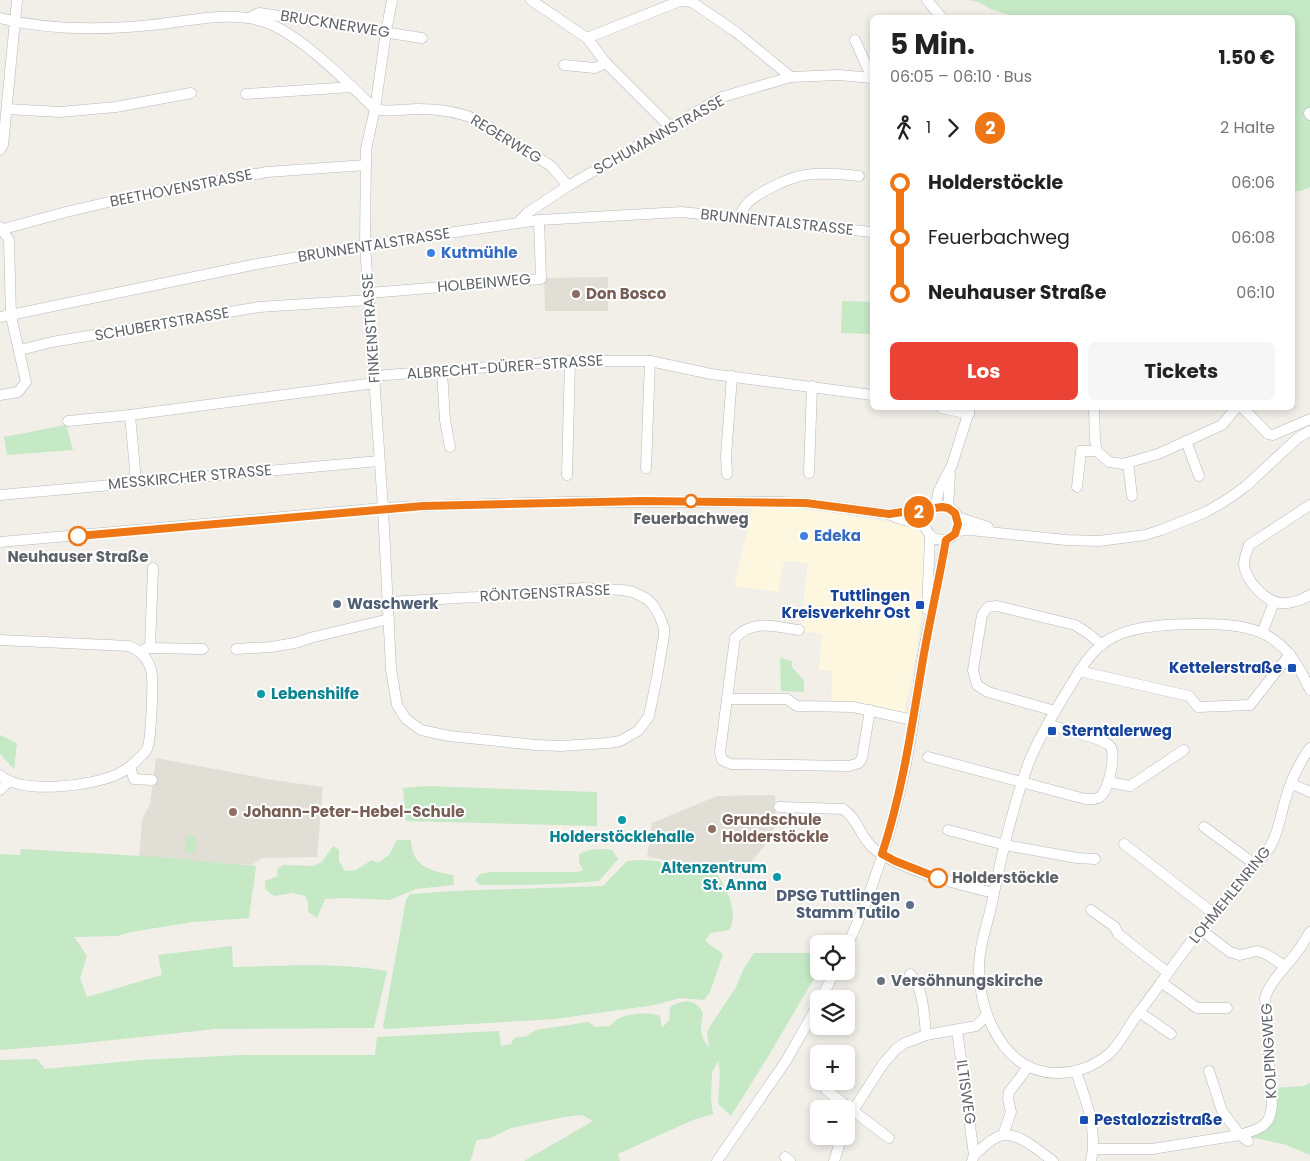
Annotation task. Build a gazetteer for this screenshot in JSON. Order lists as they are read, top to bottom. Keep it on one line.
{"streets":{"street":["BRUCKNERWEG","SCHUMANNSTRASSE","REGERWEG","BEETHOVENSTRASSE","BRUNNENTALSTRASSE","HOLBEINWEG","SCHUBERTSTRASSE","FINKENSTRASSE","ALBRECHT-DÜRER-STRASSE","MESSKIRCHER STRASSE","RÖNTGENSTRASSE","LOHMEHLENRING","KOLPINGWEG","ILTISWEG"]},"crossings":[["BRUCKNERWEG","FINKENSTRASSE"],["SCHUMANNSTRASSE","REGERWEG"],["SCHUMANNSTRASSE","BRUNNENTALSTRASSE"],["REGERWEG","FINKENSTRASSE"],["BEETHOVENSTRASSE","FINKENSTRASSE"],["BRUNNENTALSTRASSE","HOLBEINWEG"],["BRUNNENTALSTRASSE","FINKENSTRASSE"],["HOLBEINWEG","SCHUBERTSTRASSE"],["HOLBEINWEG","FINKENSTRASSE"],["SCHUBERTSTRASSE","FINKENSTRASSE"],["FINKENSTRASSE","ALBRECHT-DÜRER-STRASSE"],["FINKENSTRASSE","MESSKIRCHER STRASSE"],["FINKENSTRASSE","RÖNTGENSTRASSE"]],"places":{"other":["Kutmühle","Don Bosco","Feuerbachweg","Neuhauser Straße","Edeka","Waschwerk","Lebenshilfe","Johann-Peter-Hebel-Schule","Holderstöcklehalle","Grundschule Holderstöckle","Altenzentrum St. Anna","Holderstöckle","DPSG Tuttlingen Stamm Tutilo","Versöhnungskirche"],"transit":["Tuttlingen Kreisverkehr Ost","Kettelerstraße","Sterntalerweg","Pestalozzistraße"]},"lines":["bus line 2"],"page":{"on_map":"2","heading":["5 Min.","06:05 – 06:10 · Bus","1.50 €"],"legs":["1","2","2 Halte"],"list":[{"name":"Holderstöckle","value":"06:06"},{"name":"Feuerbachweg","value":"06:08"},{"name":"Neuhauser Straße","value":"06:10"}],"buttons":["Los","Tickets"],"map_buttons":["+","−"]}}
